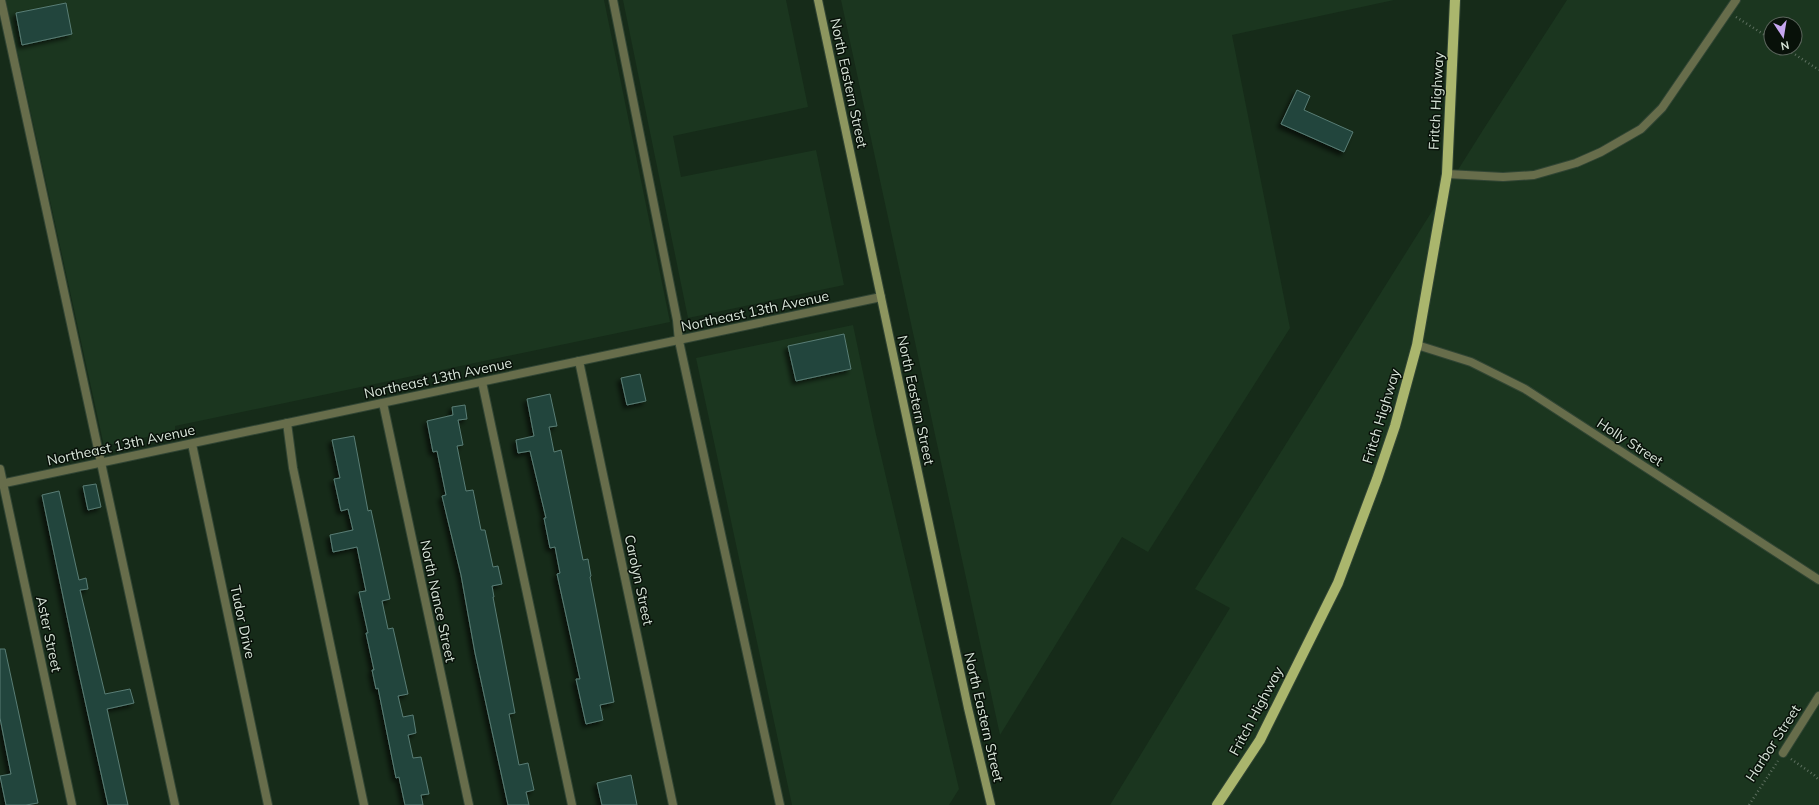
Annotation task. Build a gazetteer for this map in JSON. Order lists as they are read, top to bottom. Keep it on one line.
{"streets":{"main road":["North Eastern Street","Fritch Highway"],"street":["Northeast 13th Avenue","Holly Street","Carolyn Street","North Nance Street","Tudor Drive","Aster Street","Harbor Street"]},"crossings":[["North Eastern Street","Northeast 13th Avenue"],["Fritch Highway","Holly Street"],["Northeast 13th Avenue","Carolyn Street"],["Northeast 13th Avenue","North Nance Street"],["Northeast 13th Avenue","Tudor Drive"],["Northeast 13th Avenue","Aster Street"]],"north":"bottom"}
